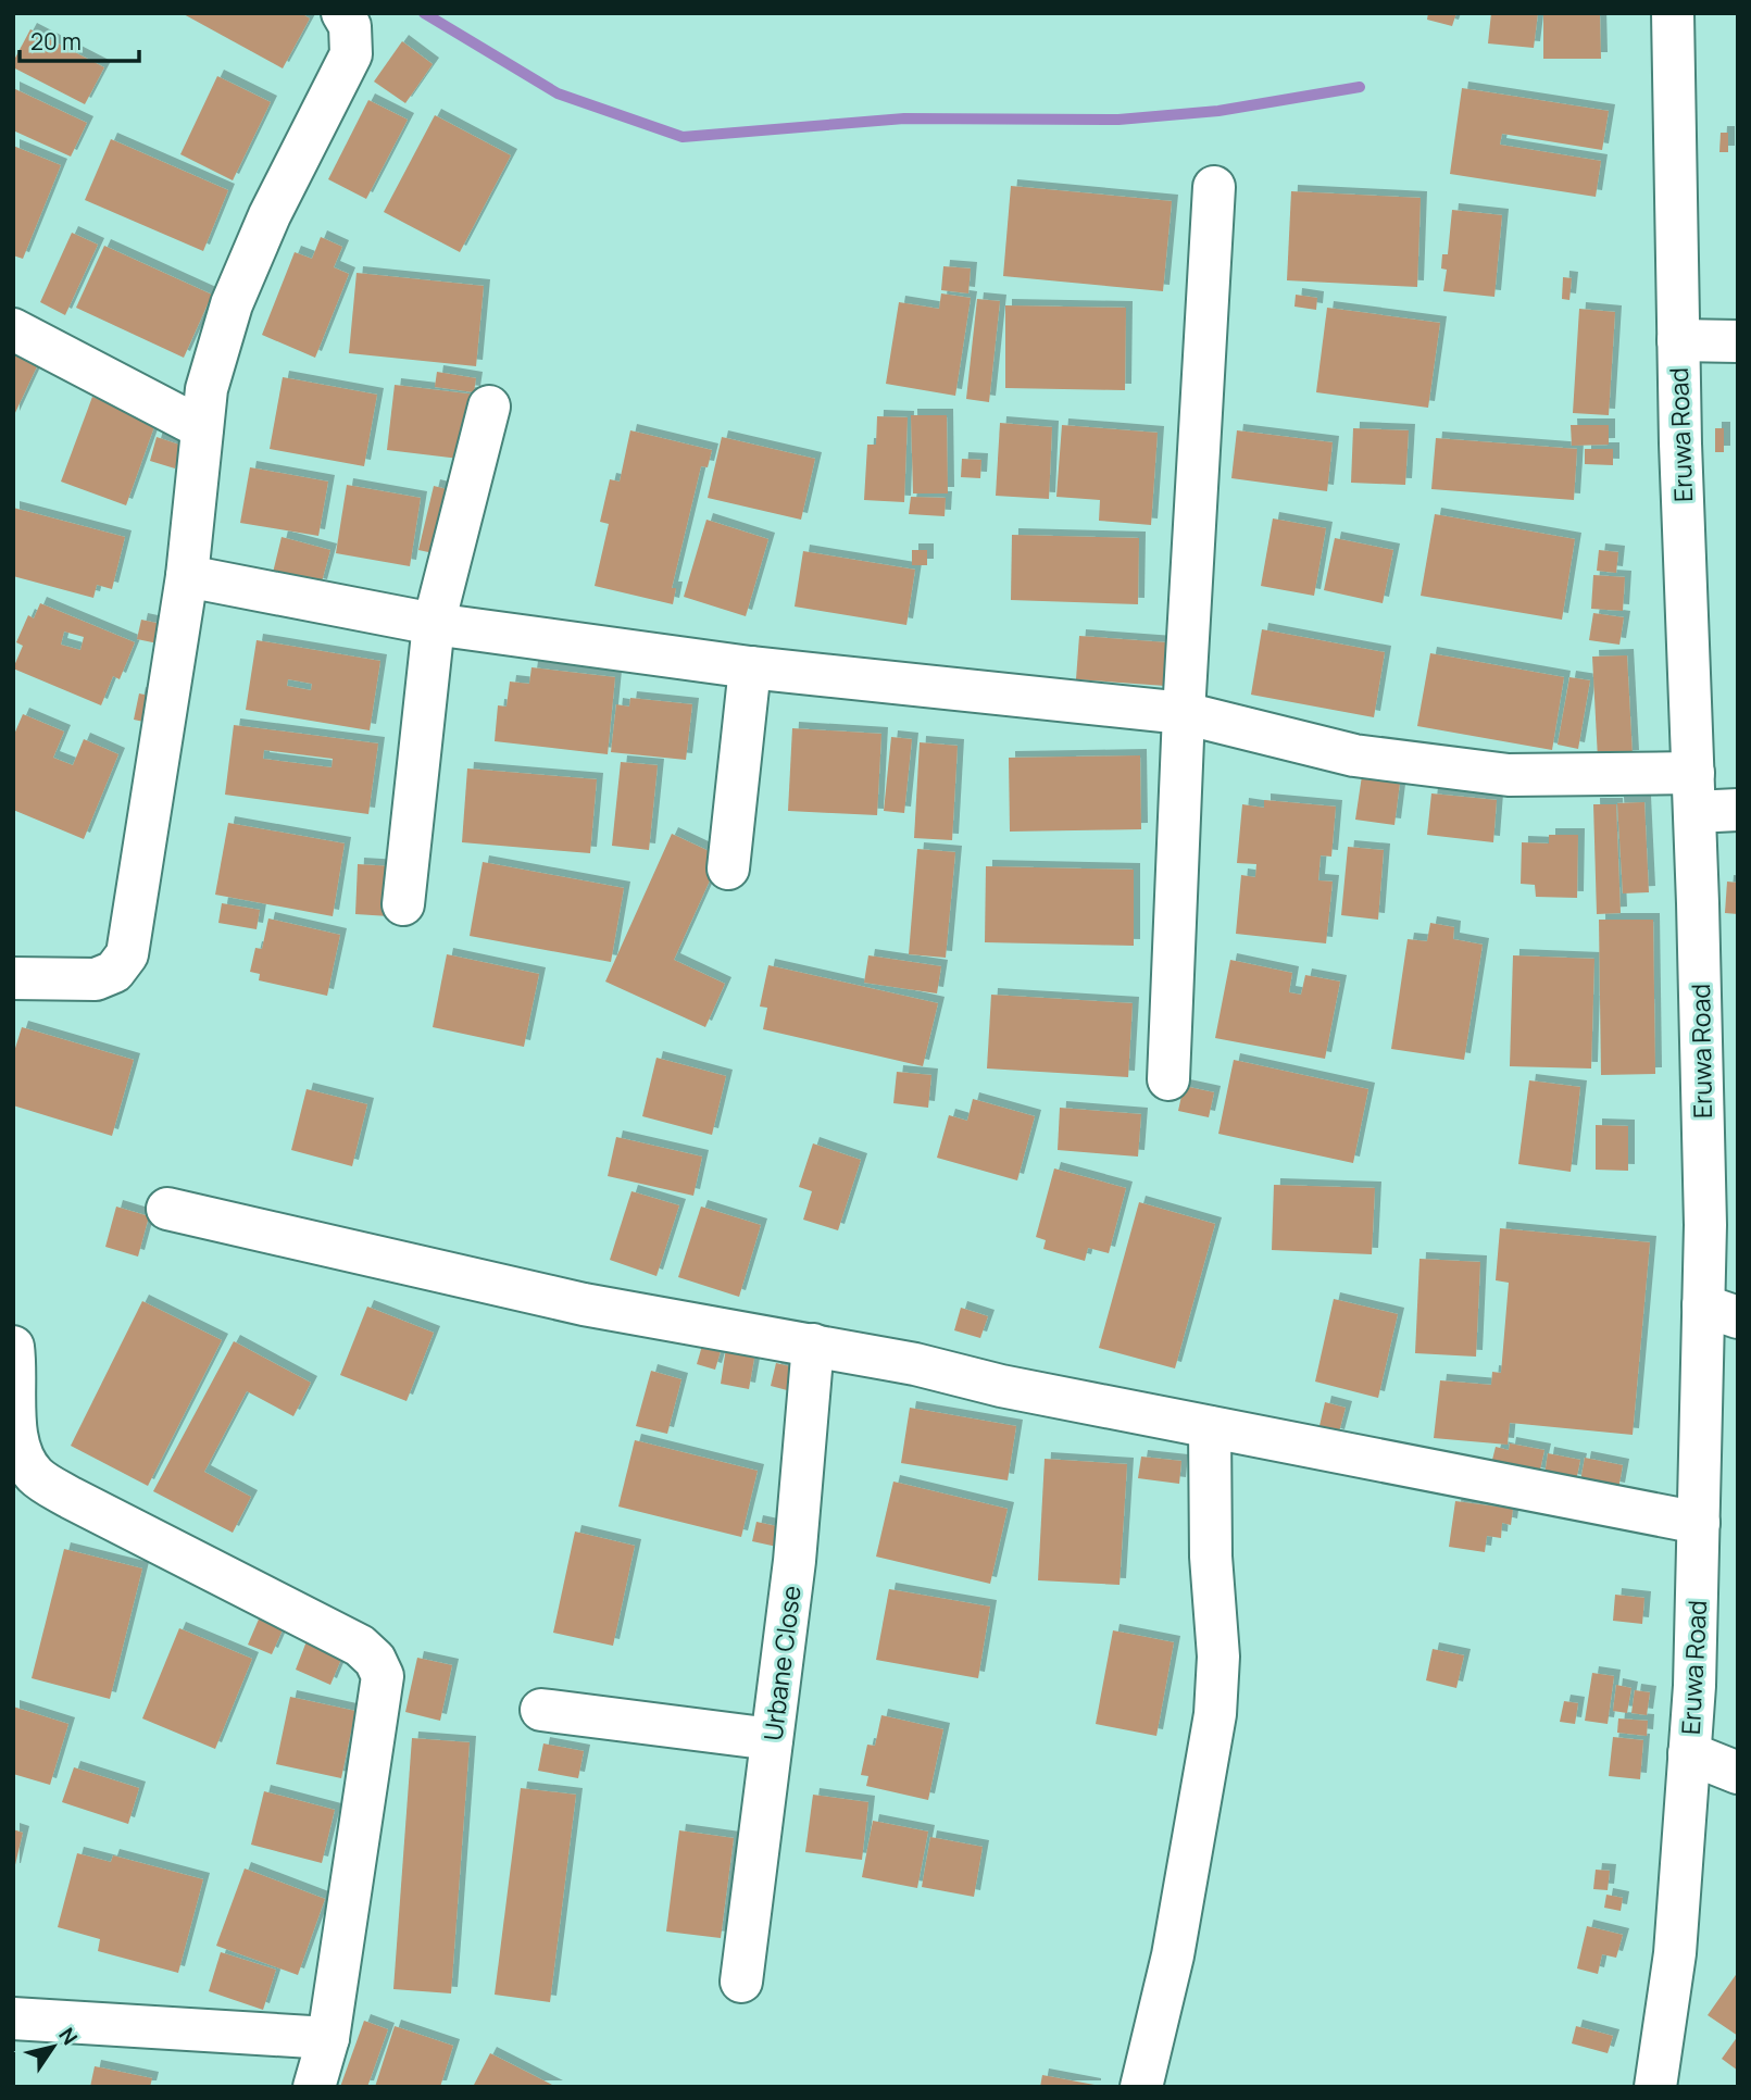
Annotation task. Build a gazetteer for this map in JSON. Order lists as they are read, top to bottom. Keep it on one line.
{"streets":{"street":["Eruwa Road","Urbane Close"]},"scale_bar":"20 m","north":"top right"}
